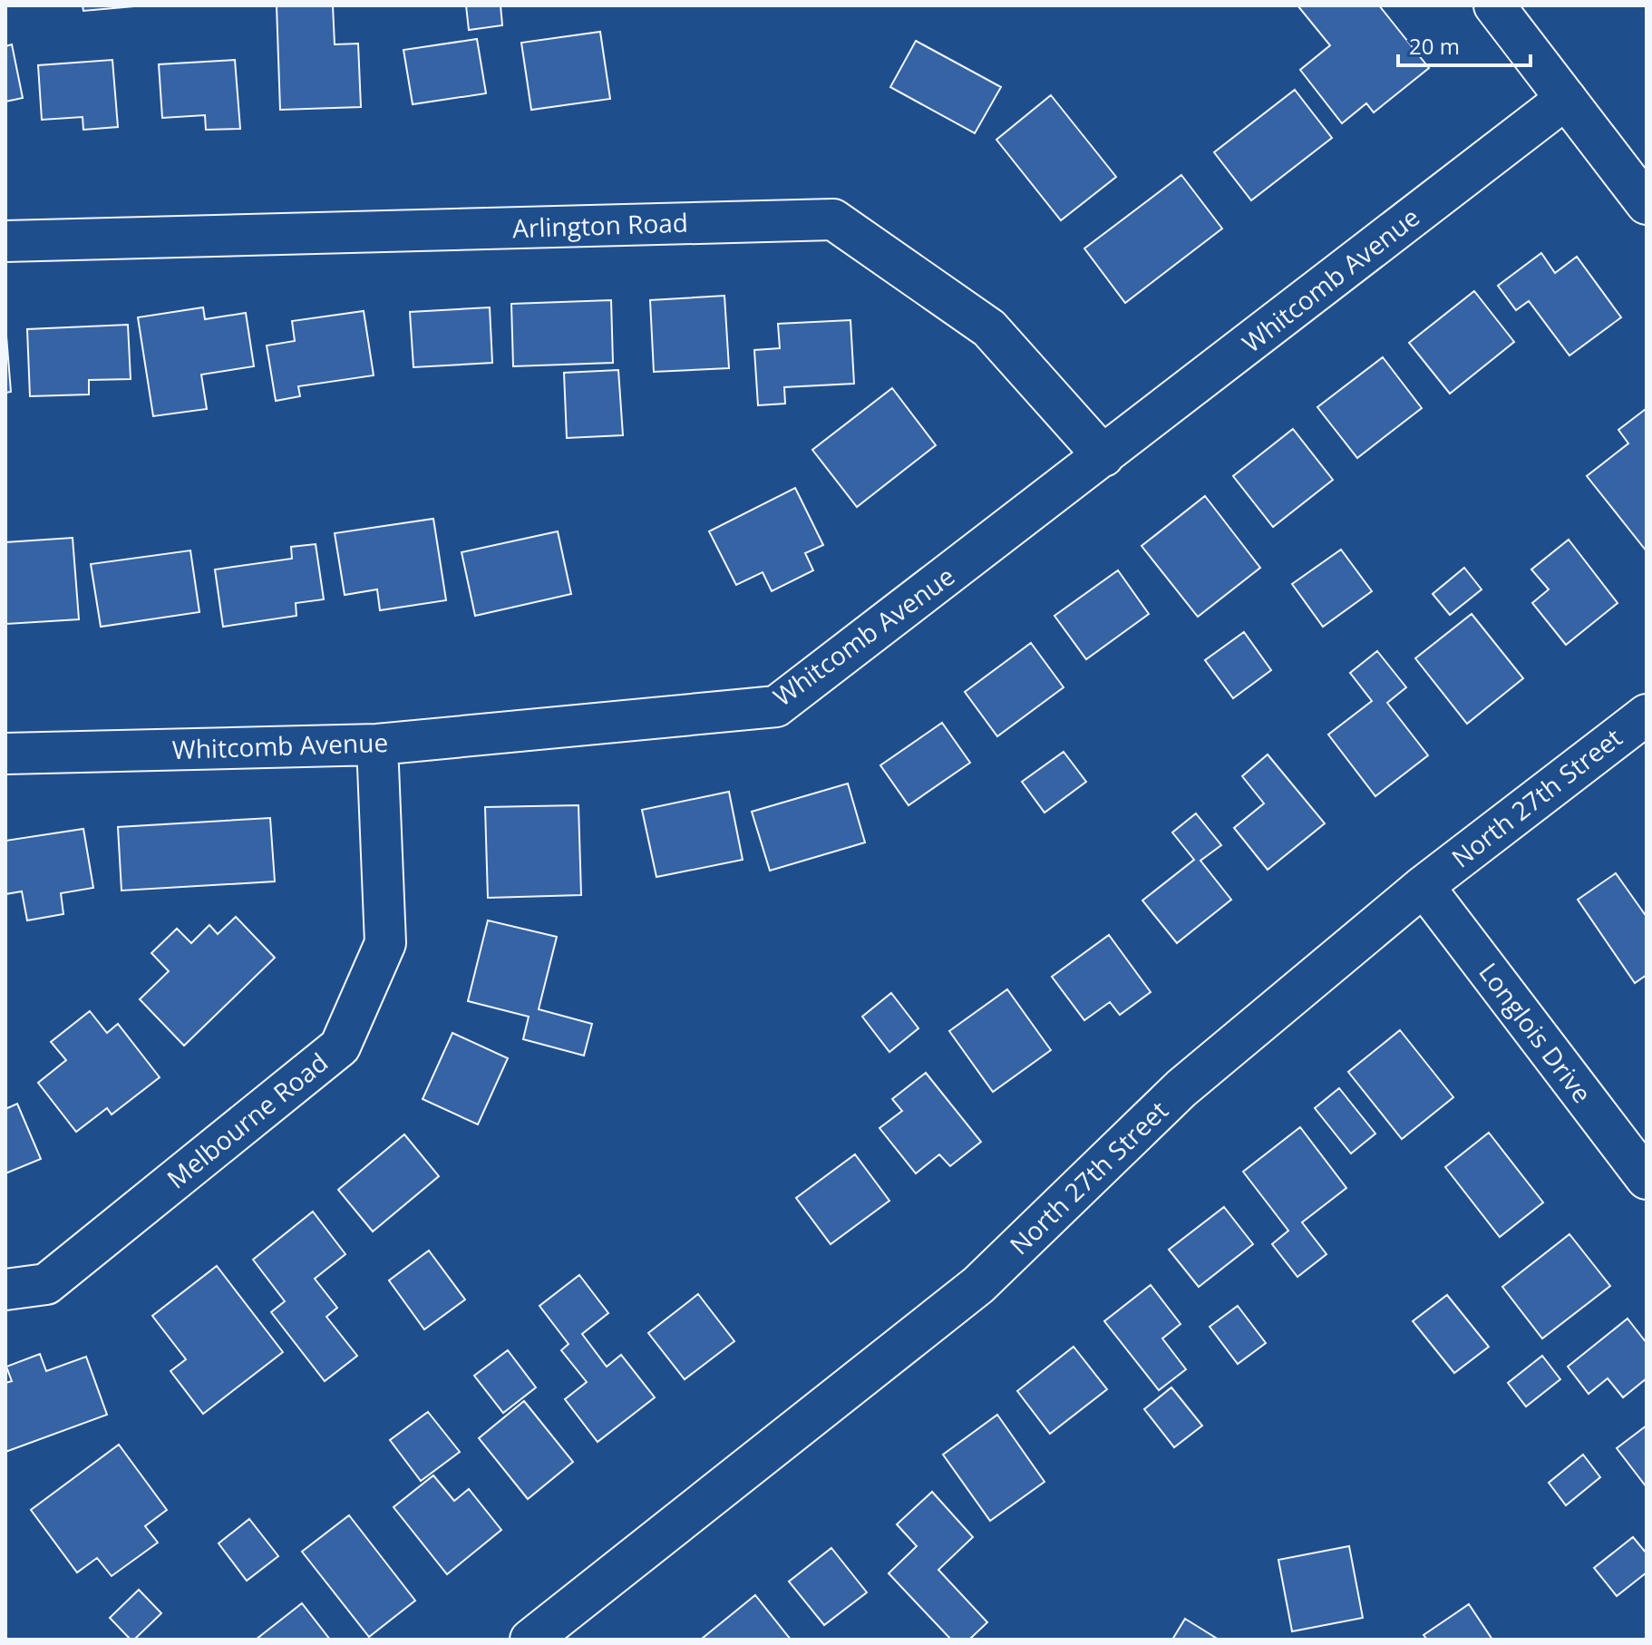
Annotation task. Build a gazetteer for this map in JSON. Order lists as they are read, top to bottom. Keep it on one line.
{"streets":{"street":["Arlington Road","Whitcomb Avenue","North 27th Street","Longlois Drive","Melbourne Road"]},"crossings":[["Arlington Road","Whitcomb Avenue"],["Whitcomb Avenue","Melbourne Road"],["North 27th Street","Longlois Drive"]],"scale_bar":"20 m"}
